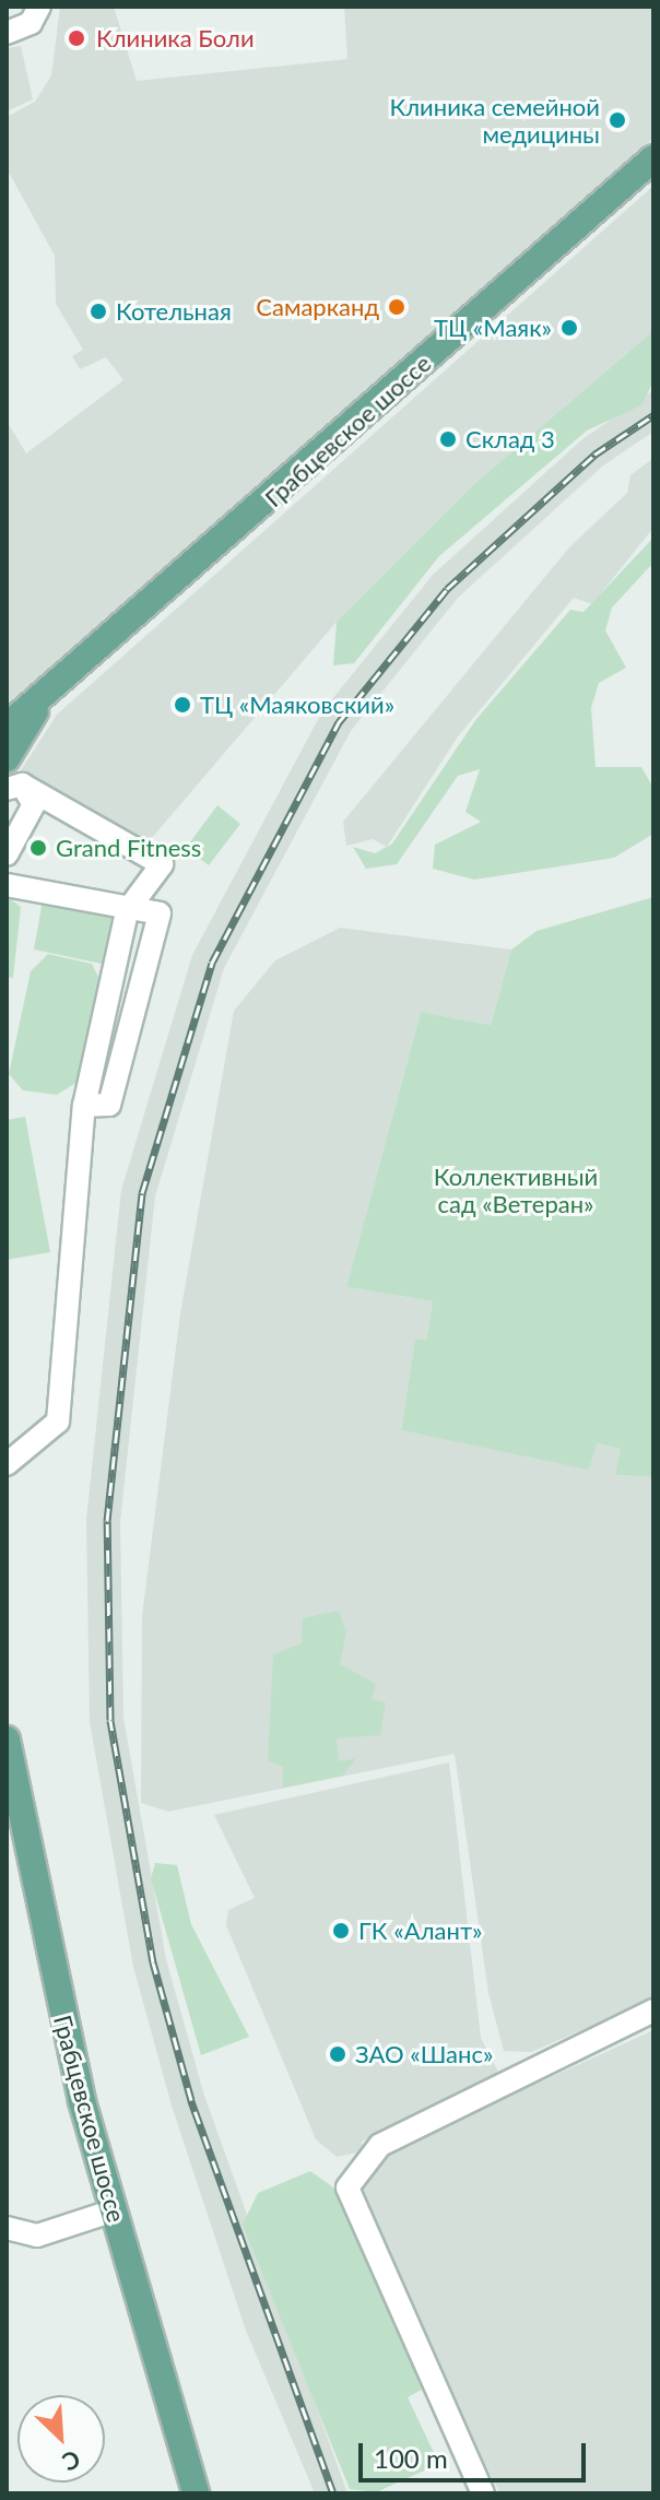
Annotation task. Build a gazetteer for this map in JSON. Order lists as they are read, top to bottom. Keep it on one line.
{"streets":{"main road":["Грабцевское шоссе"]},"parks":["Коллективный сад «Ветеран»"],"places":["Клиника Боли","Клиника семейной медицины","Самарканд","Котельная","ТЦ «Маяк»","Склад 3","ТЦ «Маяковский»","Grand Fitness","ГК «Алант»","ЗАО «Шанс»"],"scale_bar":"100 m","north":"bottom right"}
